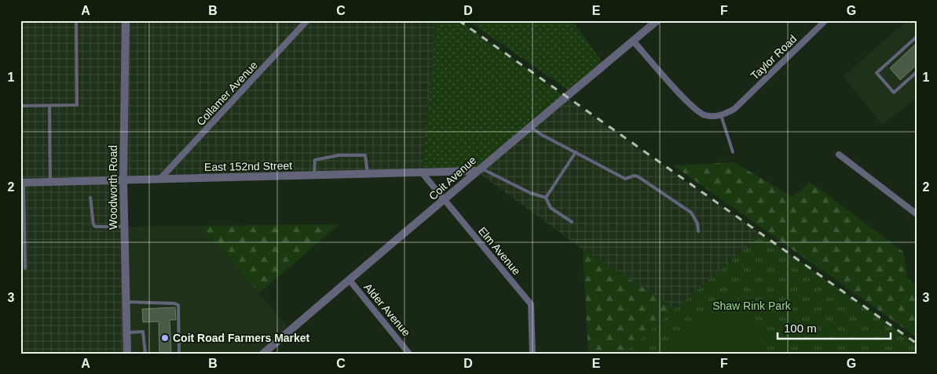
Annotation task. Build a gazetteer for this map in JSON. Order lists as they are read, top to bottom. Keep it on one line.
{"streets":{"street":["Taylor Road","Collamer Avenue","East 152nd Street","Coit Avenue","Woodworth Road","Elm Avenue","Alder Avenue"]},"crossings":[["Collamer Avenue","East 152nd Street"],["East 152nd Street","Coit Avenue"],["East 152nd Street","Woodworth Road"],["East 152nd Street","Elm Avenue"],["Coit Avenue","Elm Avenue"],["Coit Avenue","Alder Avenue"]],"parks":["Shaw Rink Park"],"places":["Coit Road Farmers Market"],"scale_bar":"100 m","grid":{"columns":["A","B","C","D","E","F","G"],"rows":["1","2","3"]}}
